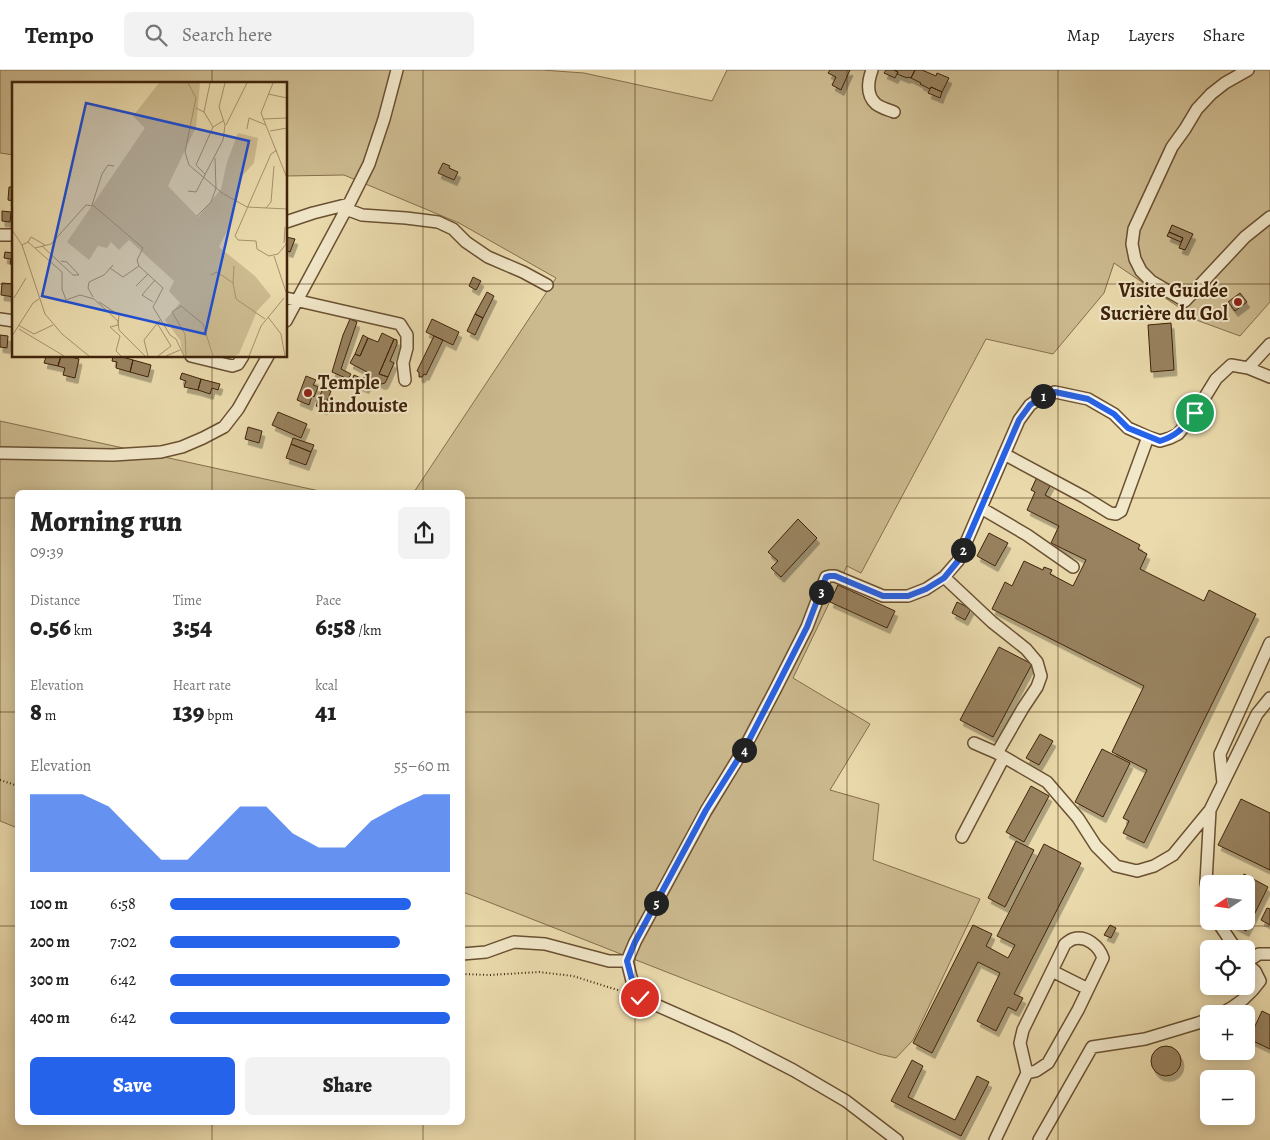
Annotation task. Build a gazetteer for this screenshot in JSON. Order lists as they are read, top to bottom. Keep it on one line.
{"places":["Visite Guidée Sucrière du Gol","Temple hindouiste"],"north":"left","page":{"header":"Tempo","search":"Search here","nav":["Map","Layers","Share"],"pins":["1","2","3","4","5"],"heading":["Morning run","09:39"],"stats":[["Distance","0.56 km"],["Time","3:54"],["Pace","6:58 /km"],["Elevation","8 m"],["Heart rate","139 bpm"],["kcal","41"]],"chart":["Elevation","55–60 m"],"map_buttons":["+","−"],"list":[{"name":"100 m","note":"6:58"},{"name":"200 m","note":"7:02"},{"name":"300 m","note":"6:42"},{"name":"400 m","note":"6:42"}],"buttons":["Save","Share"]}}
